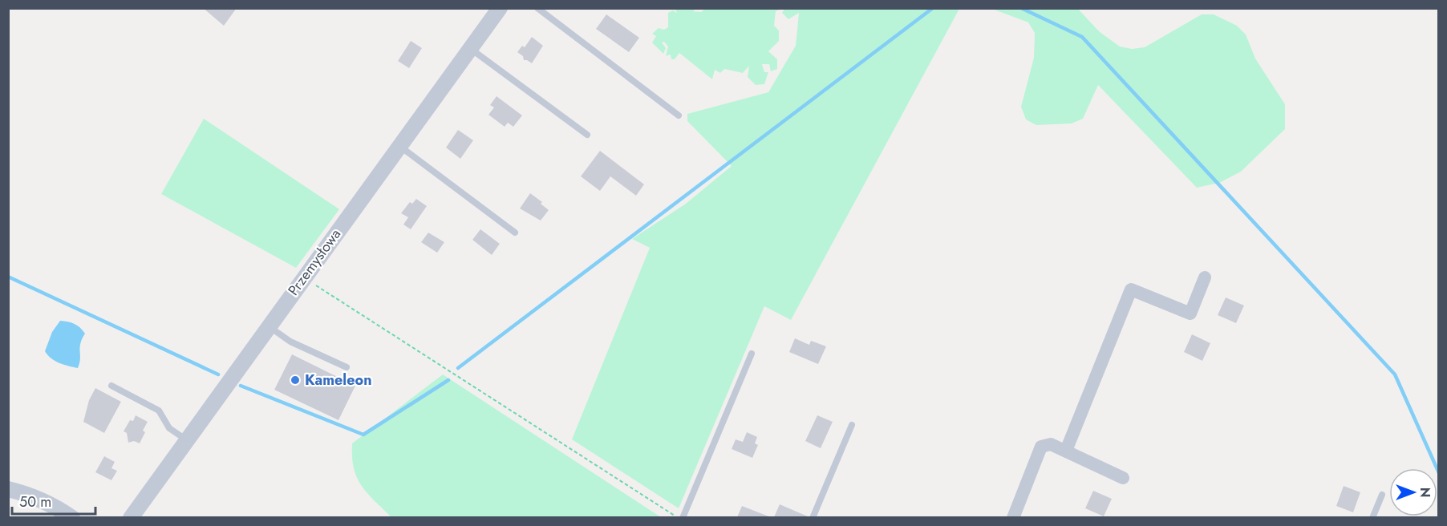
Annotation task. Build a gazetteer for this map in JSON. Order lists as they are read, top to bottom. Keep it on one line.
{"streets":{"street":["Przemysłowa"]},"places":["Kameleon"],"scale_bar":"50 m","north":"right"}
